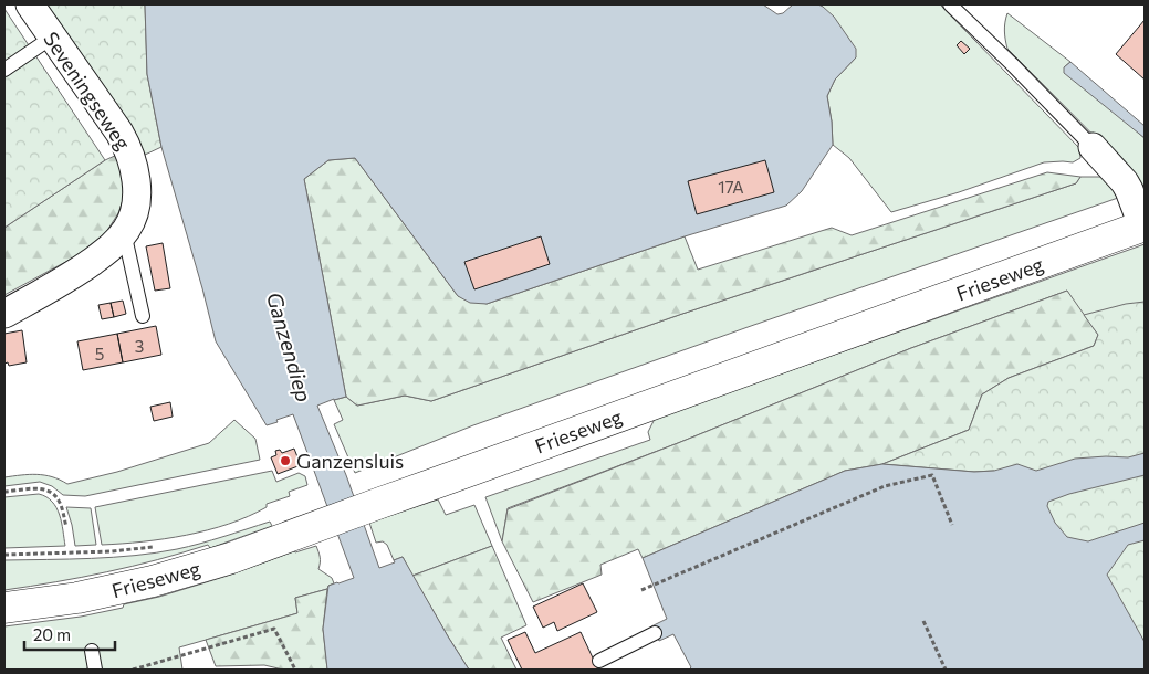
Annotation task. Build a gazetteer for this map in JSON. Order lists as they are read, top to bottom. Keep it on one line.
{"streets":{"main road":["Frieseweg"],"street":["Seveningseweg"]},"water":["Ganzendiep"],"places":["Ganzensluis"],"house_numbers":["17A","3","5"],"scale_bar":"20 m"}
